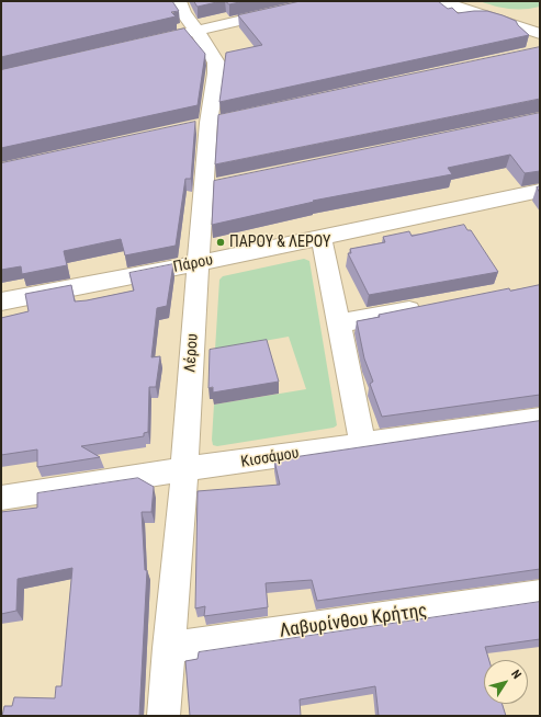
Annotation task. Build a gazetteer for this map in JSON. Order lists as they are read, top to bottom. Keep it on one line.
{"streets":{"street":["Πάρου","Λέρου","Κισσάμου","Λαβυρίνθου Κρήτης"]},"crossings":[["Πάρου","Λέρου"],["Λέρου","Κισσάμου"],["Λέρου","Λαβυρίνθου Κρήτης"]],"places":["ΠΑΡΟΥ & ΛΕΡΟΥ"],"north":"top right"}
